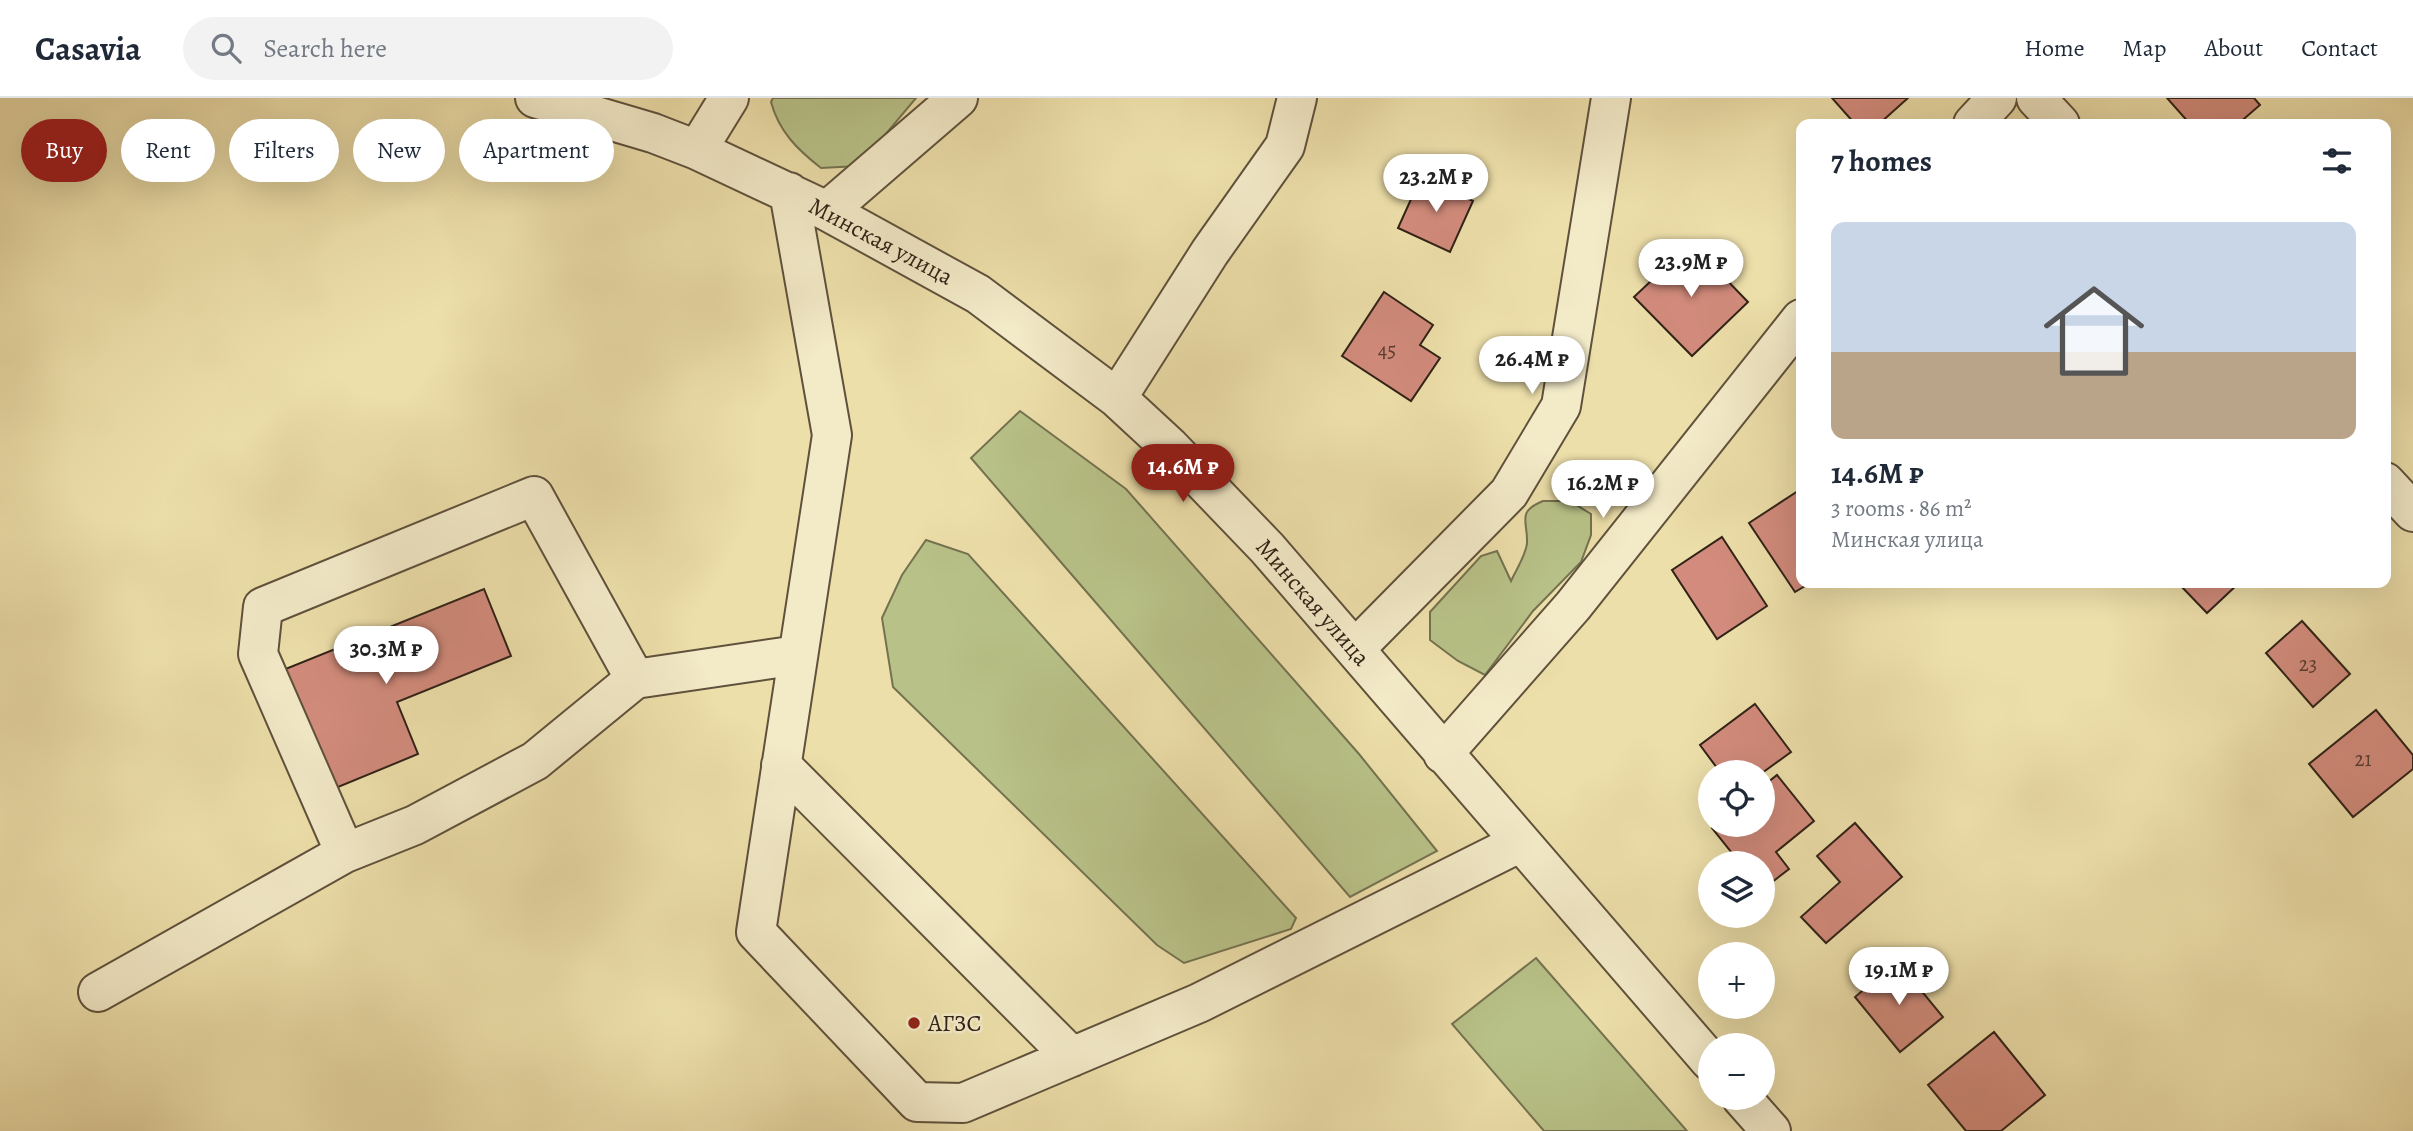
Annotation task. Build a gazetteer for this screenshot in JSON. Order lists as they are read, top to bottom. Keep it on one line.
{"streets":{"street":["Минская улица"]},"places":["АГЗС"],"house_numbers":["45","23","21"],"page":{"header":"Casavia","search":"Search here","nav":["Home","Map","About","Contact"],"chip":["Buy","Rent","Filters","New","Apartment"],"heading":"7 homes","price":["23.2M ₽","23.9M ₽","26.4M ₽","14.6M ₽","16.2M ₽","30.3M ₽","19.1M ₽"],"list":[{"name":"14.6M ₽","note":"3 rooms · 86 m² · Минская улица"}],"map_buttons":["+","−"]}}
